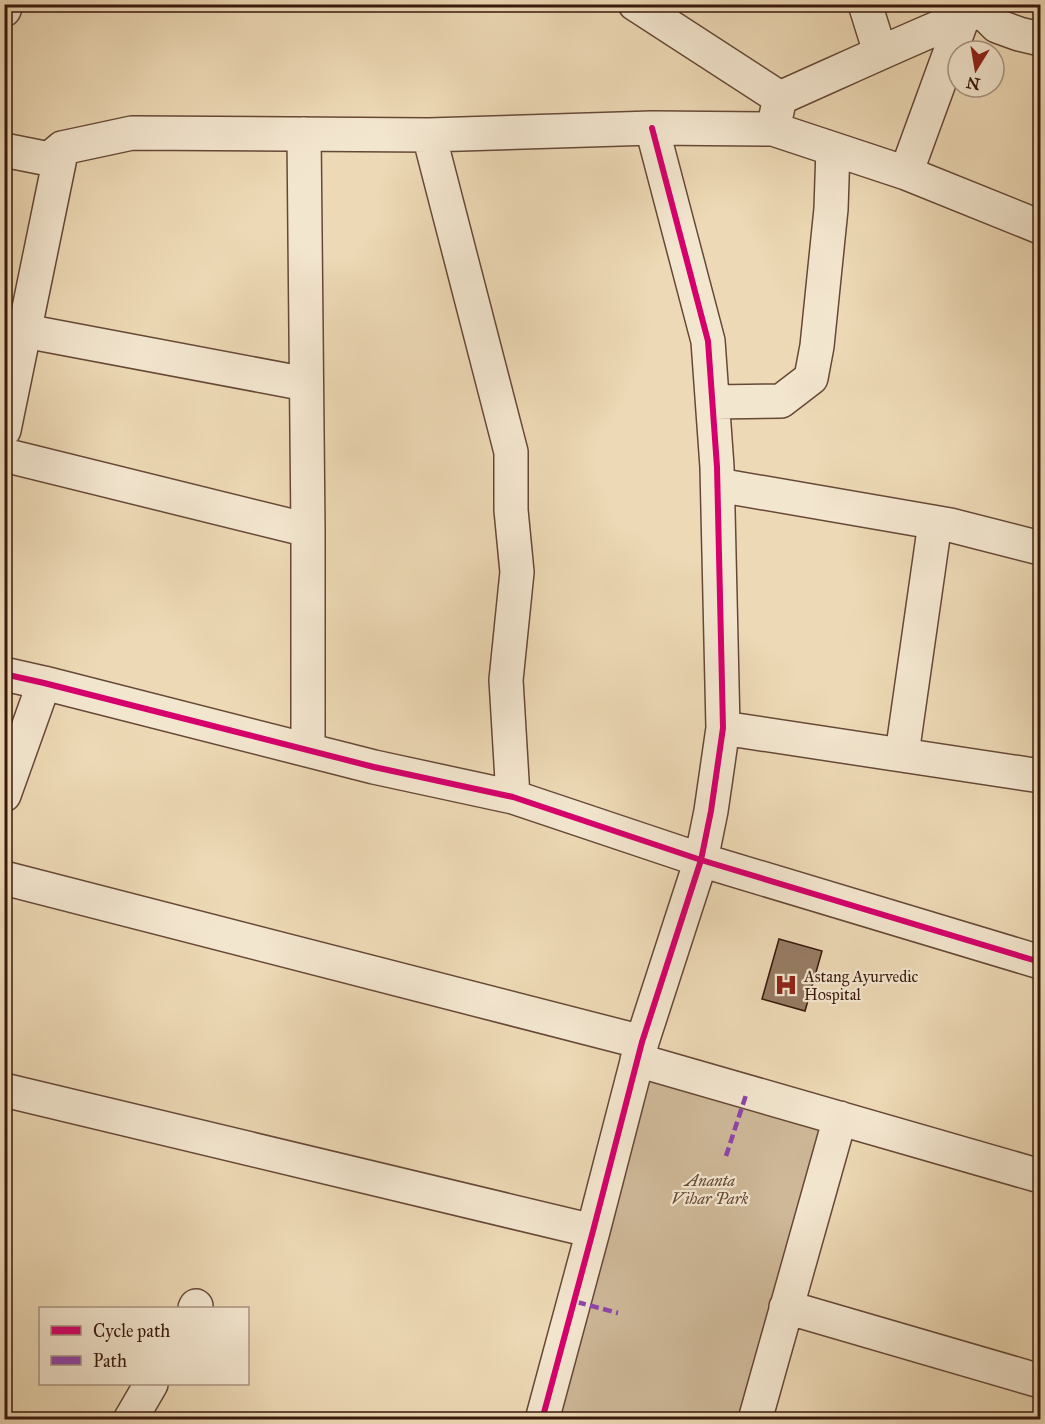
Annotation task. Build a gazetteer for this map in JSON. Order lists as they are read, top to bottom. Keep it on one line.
{"parks":["Ananta Vihar Park"],"places":{"hospital":["Astang Ayurvedic Hospital"]},"legend":["Cycle path","Path"],"north":"bottom"}
